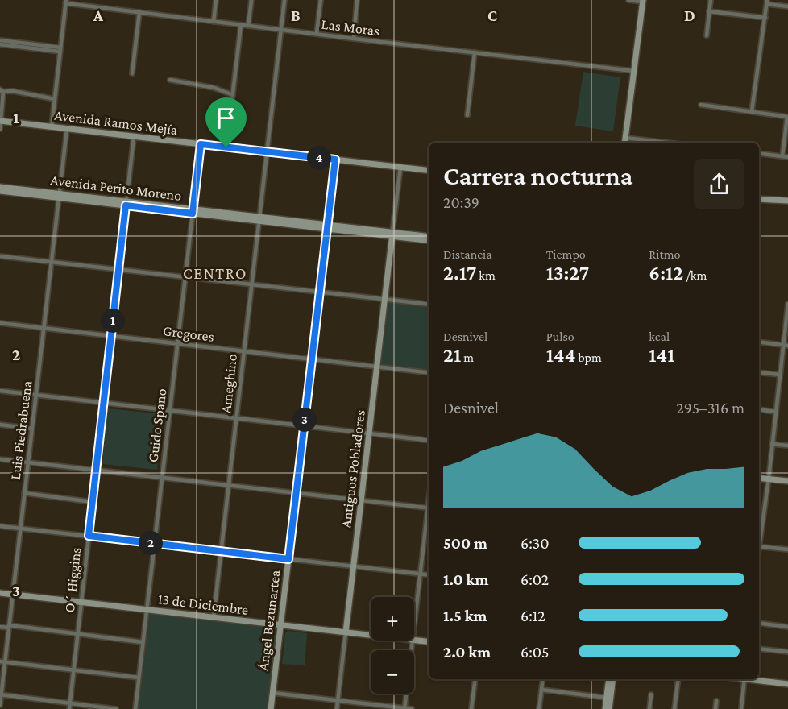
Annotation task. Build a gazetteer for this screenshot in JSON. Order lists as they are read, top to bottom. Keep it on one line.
{"streets":{"street":["Las Moras","Avenida Ramos Mejía","Avenida Perito Moreno","Gregores","Ameghino","Guido Spano","Luis Piedrabuena","Antiguos Pobladores","O´ Higgins","13 de Diciembre","Ángel Bezunartea"]},"crossings":[["Las Moras","Ameghino"],["Avenida Ramos Mejía","Ameghino"],["Avenida Ramos Mejía","Guido Spano"],["Avenida Ramos Mejía","Luis Piedrabuena"],["Avenida Ramos Mejía","Antiguos Pobladores"],["Avenida Ramos Mejía","O´ Higgins"],["Avenida Ramos Mejía","Ángel Bezunartea"],["Avenida Perito Moreno","Ameghino"],["Avenida Perito Moreno","Guido Spano"],["Avenida Perito Moreno","Luis Piedrabuena"],["Avenida Perito Moreno","Antiguos Pobladores"],["Avenida Perito Moreno","O´ Higgins"],["Avenida Perito Moreno","Ángel Bezunartea"],["Gregores","Ameghino"],["Gregores","Guido Spano"],["Gregores","Luis Piedrabuena"],["Gregores","Antiguos Pobladores"],["Gregores","O´ Higgins"],["Gregores","Ángel Bezunartea"],["Ameghino","13 de Diciembre"],["Guido Spano","13 de Diciembre"],["Luis Piedrabuena","13 de Diciembre"],["Antiguos Pobladores","13 de Diciembre"],["O´ Higgins","13 de Diciembre"],["13 de Diciembre","Ángel Bezunartea"]],"districts":["CENTRO"],"page":{"heading":["Carrera nocturna","20:39"],"pins":["4","1","3","2"],"stats":[["Distancia","2.17 km"],["Tiempo","13:27"],["Ritmo","6:12 /km"],["Desnivel","21 m"],["Pulso","144 bpm"],["kcal","141"]],"chart":["Desnivel","295–316 m"],"list":[{"name":"500 m","note":"6:30"},{"name":"1.0 km","note":"6:02"},{"name":"1.5 km","note":"6:12"},{"name":"2.0 km","note":"6:05"}],"map_buttons":["+","−"]},"grid":{"columns":["A","B","C","D"],"rows":["1","2","3"]}}
